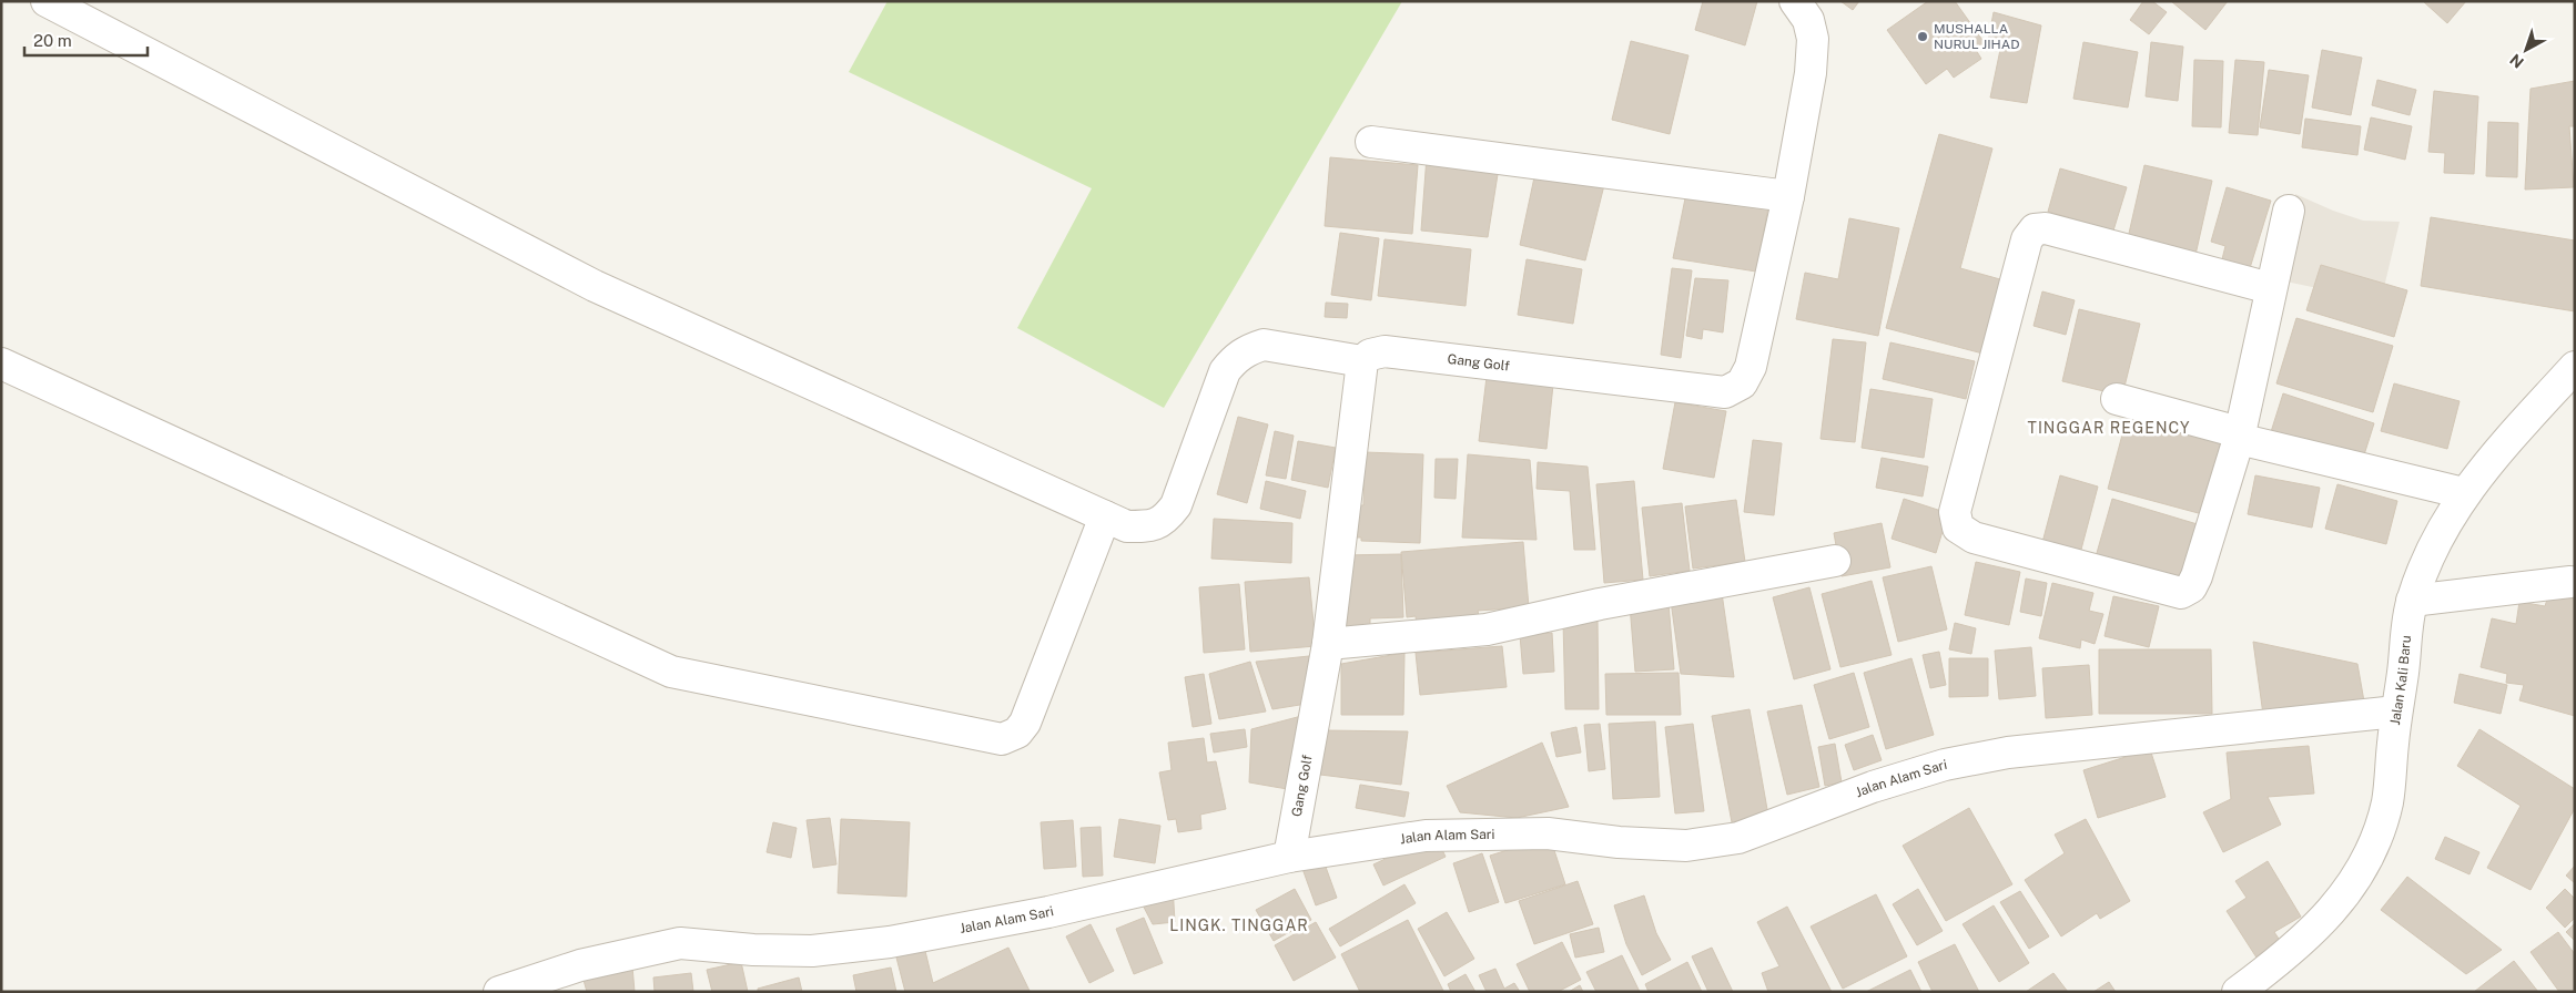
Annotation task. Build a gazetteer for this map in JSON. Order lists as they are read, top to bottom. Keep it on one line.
{"streets":{"street":["Gang Golf","Jalan Kali Baru","Jalan Alam Sari"]},"crossings":[["Gang Golf","Jalan Alam Sari"],["Jalan Kali Baru","Jalan Alam Sari"]],"districts":["TINGGAR REGENCY","LINGK. TINGGAR"],"places":["MUSHALLA NURUL JIHAD"],"scale_bar":"20 m","north":"bottom left"}
